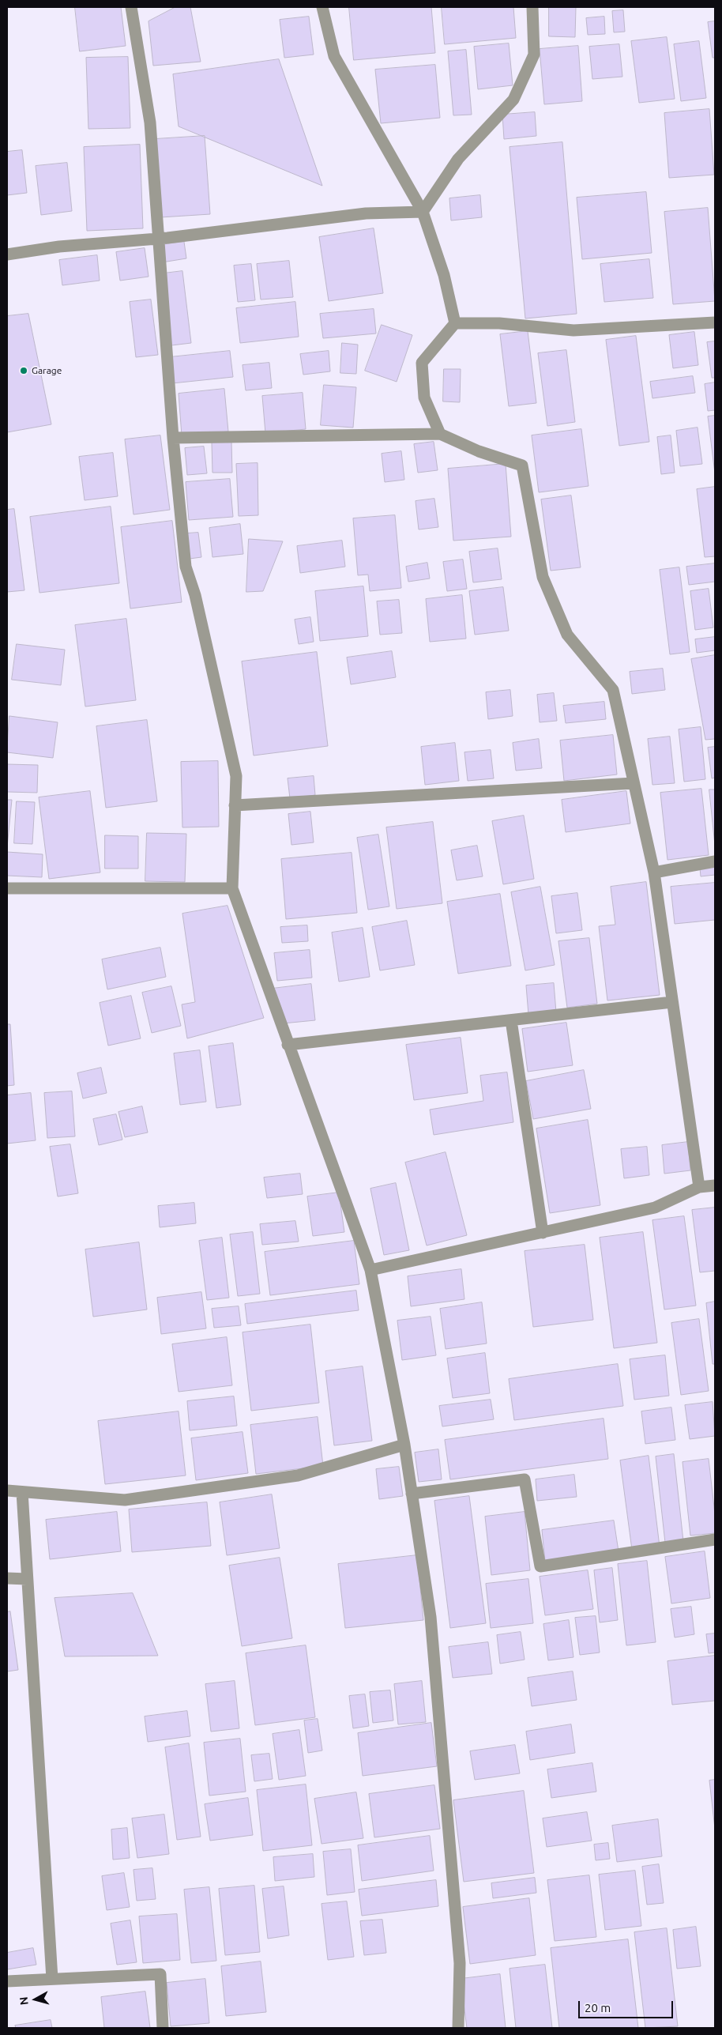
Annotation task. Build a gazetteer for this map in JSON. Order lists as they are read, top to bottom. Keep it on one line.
{"places":["Garage"],"scale_bar":"20 m","north":"left"}
